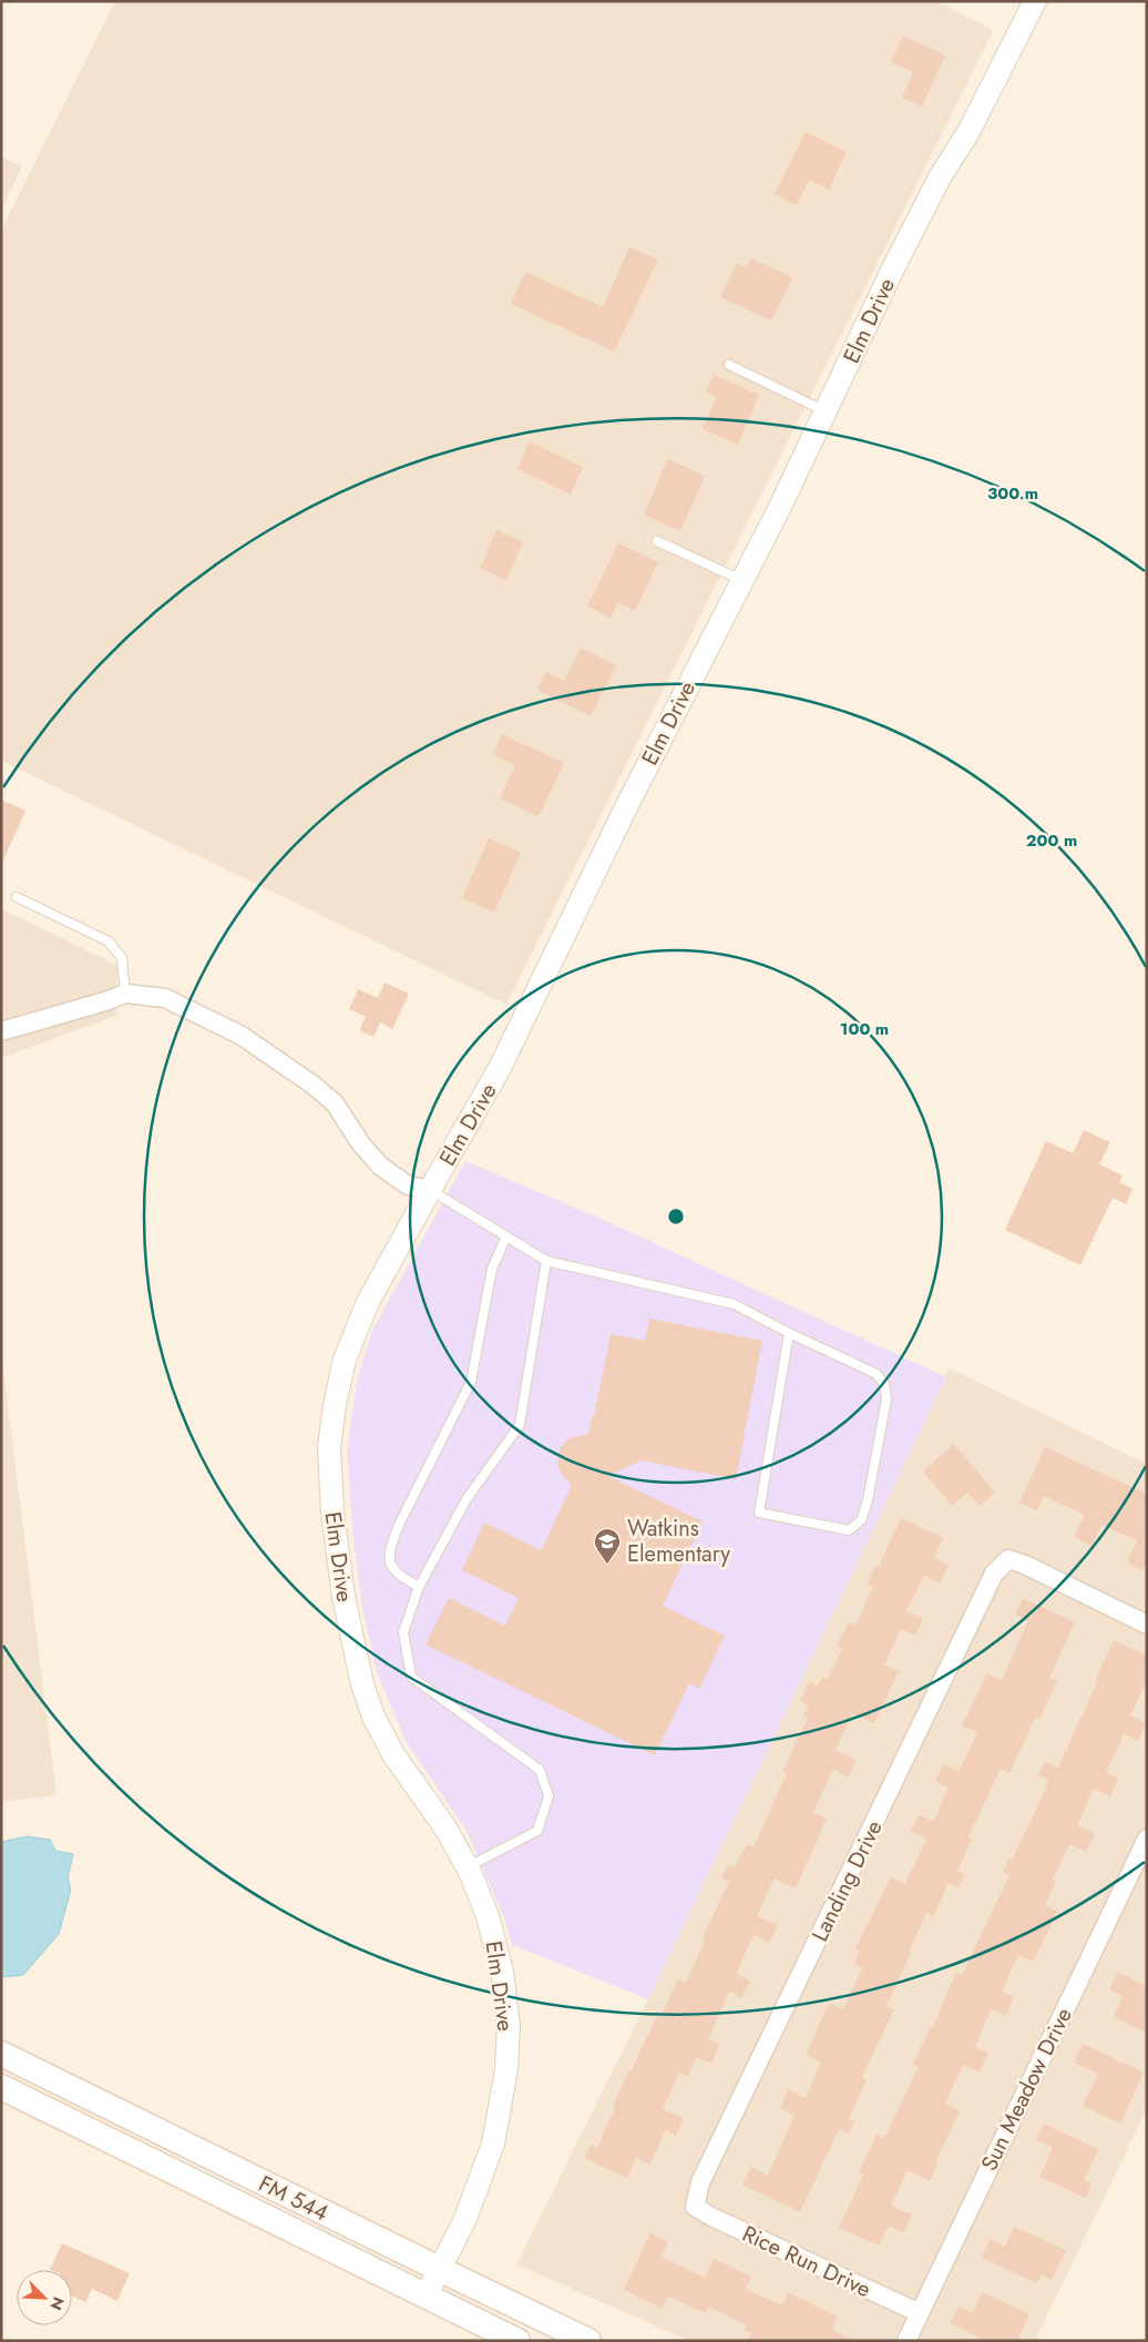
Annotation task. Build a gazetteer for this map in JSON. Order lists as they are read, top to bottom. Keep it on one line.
{"streets":{"main road":["FM 544"],"street":["Elm Drive","Landing Drive","Sun Meadow Drive","Rice Run Drive"]},"crossings":[["Elm Drive","FM 544"],["Landing Drive","Rice Run Drive"],["Sun Meadow Drive","Rice Run Drive"]],"places":{"school or university":["Watkins Elementary"]},"north":"bottom right","rings":["300 m","200 m","100 m"]}
